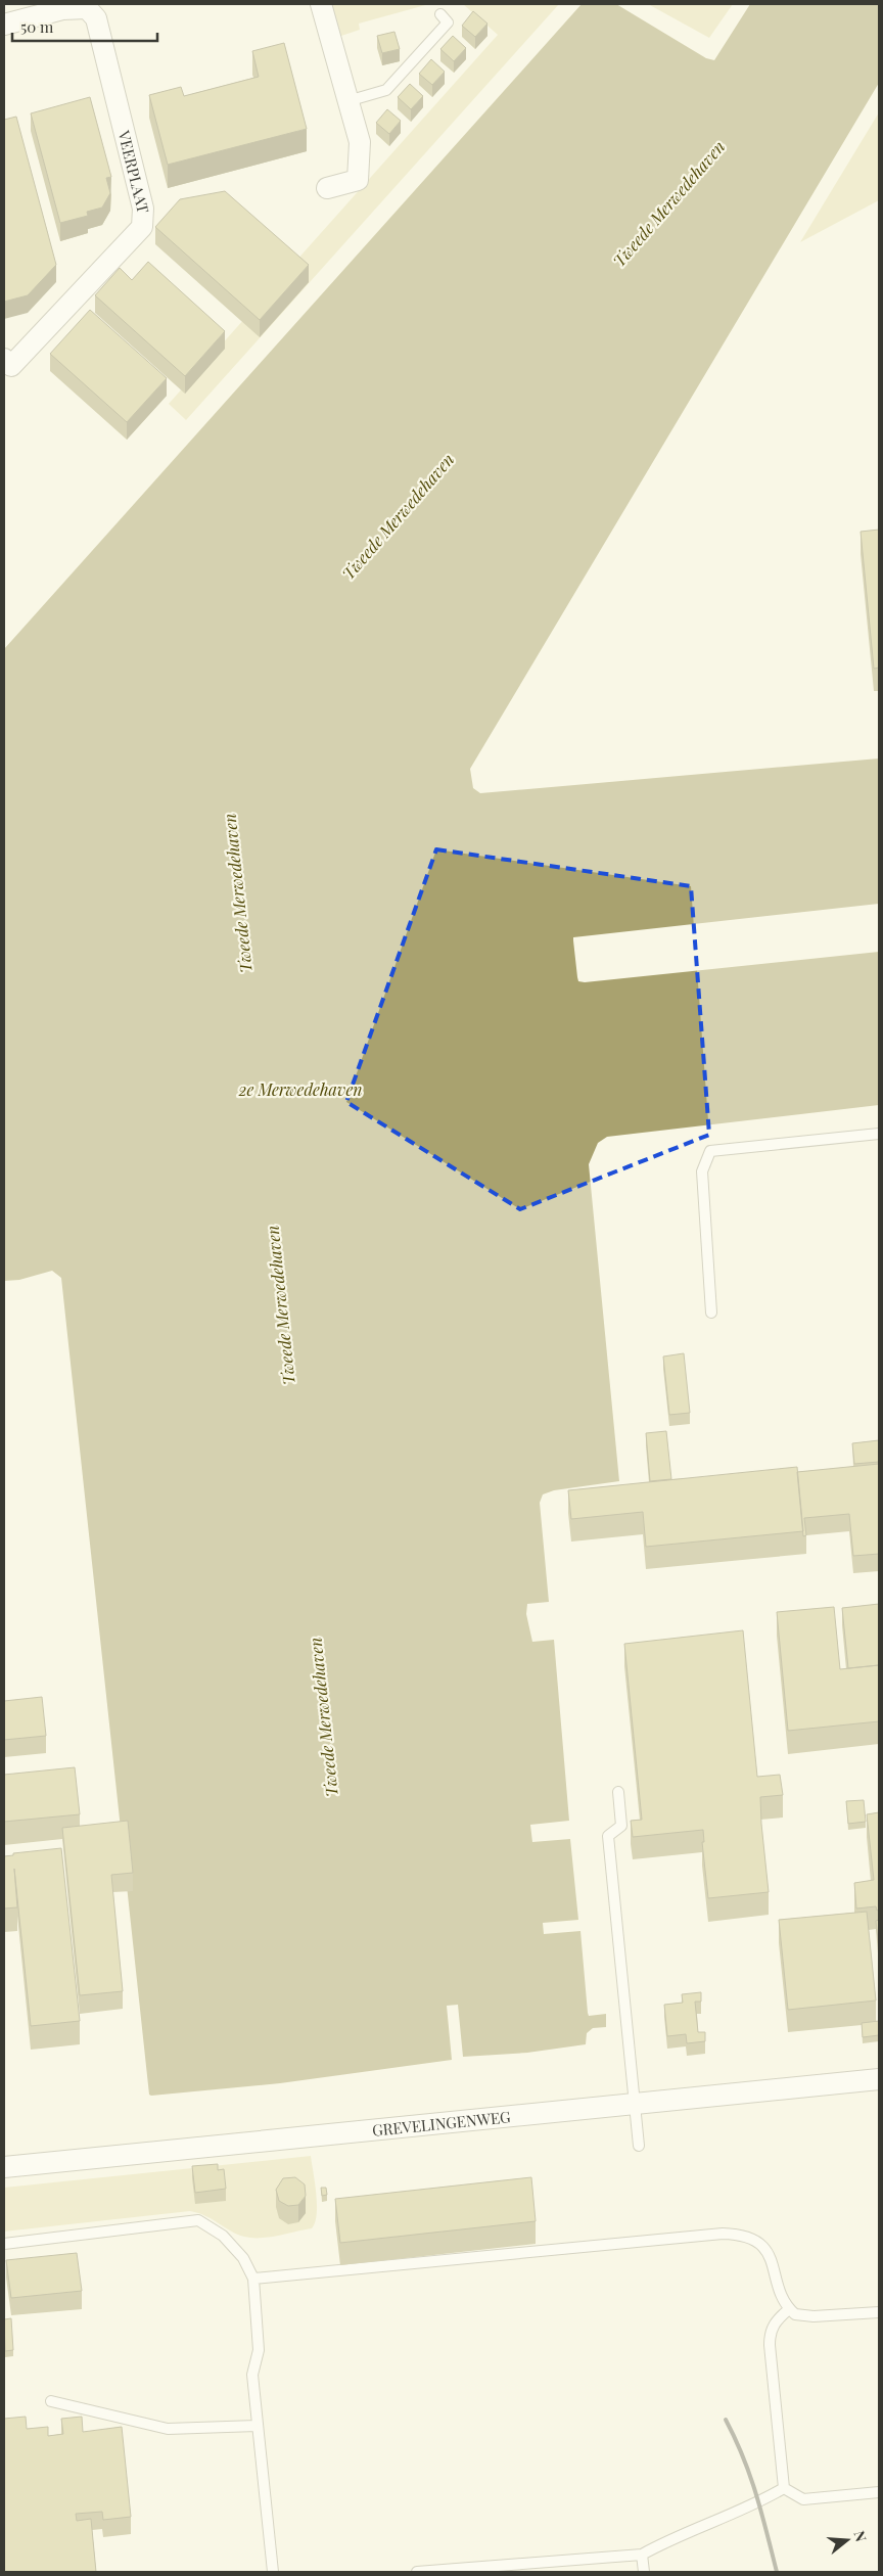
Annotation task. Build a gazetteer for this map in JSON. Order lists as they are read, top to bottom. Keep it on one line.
{"streets":{"street":["VEERPLAAT","GREVELINGENWEG"]},"water":["Tweede Merwedehaven","2e Merwedehaven"],"scale_bar":"50 m","north":"right"}
